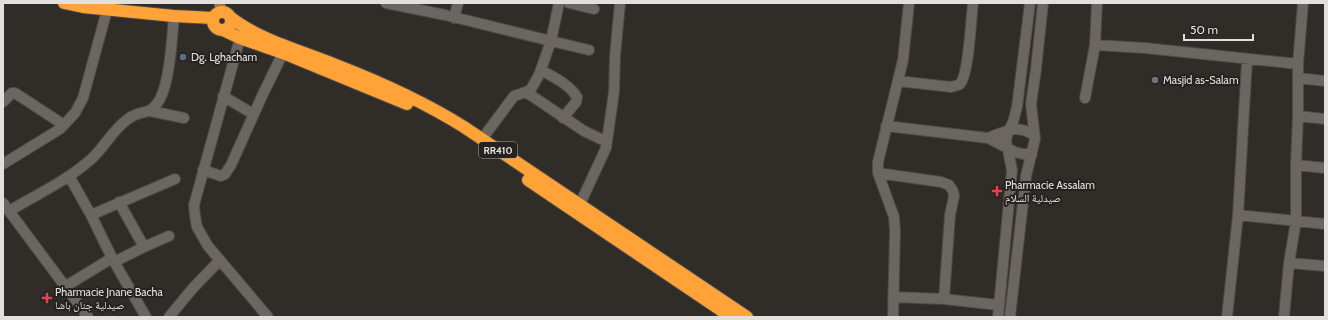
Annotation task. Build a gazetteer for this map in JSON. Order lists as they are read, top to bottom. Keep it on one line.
{"streets":{"highway":["RR410"]},"places":{"other":["Dg. Lghacham","Masjid as-Salam"],"health":["Pharmacie Assalam صيدلية السلام","Pharmacie Jnane Bacha صيدلية جنان باشا"]},"scale_bar":"50 m"}
